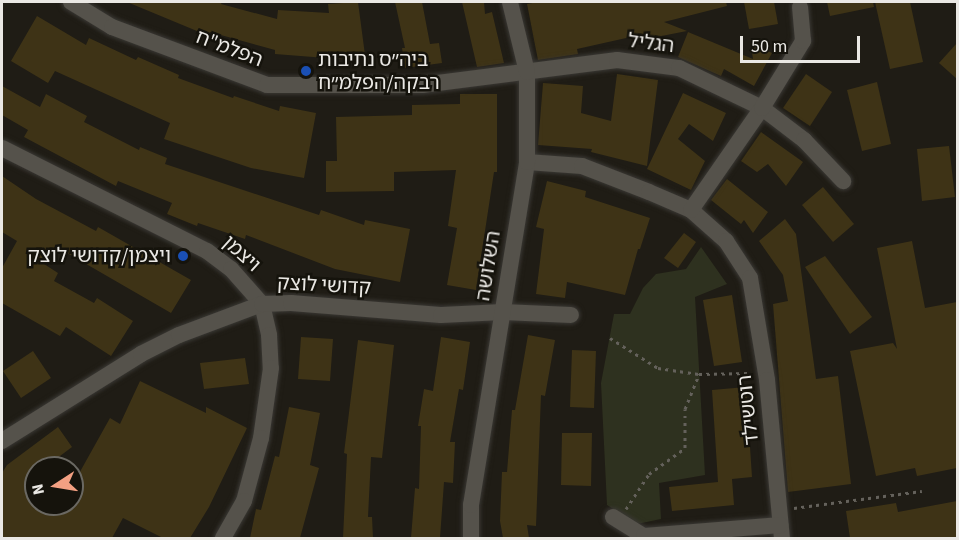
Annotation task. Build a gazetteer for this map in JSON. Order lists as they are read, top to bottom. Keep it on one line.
{"streets":{"street":["הגליל","הפלמ\"ח","ויצמן","השלושה","קדושי לוצק","רוטשילד"]},"crossings":[["הגליל","הפלמ\"ח"],["הגליל","השלושה"],["הפלמ\"ח","השלושה"],["ויצמן","קדושי לוצק"],["השלושה","קדושי לוצק"]],"places":["ביה״ס נתיבות רבקה/הפלמ״ח","ויצמן/קדושי לוצק"],"scale_bar":"50 m","north":"left"}
